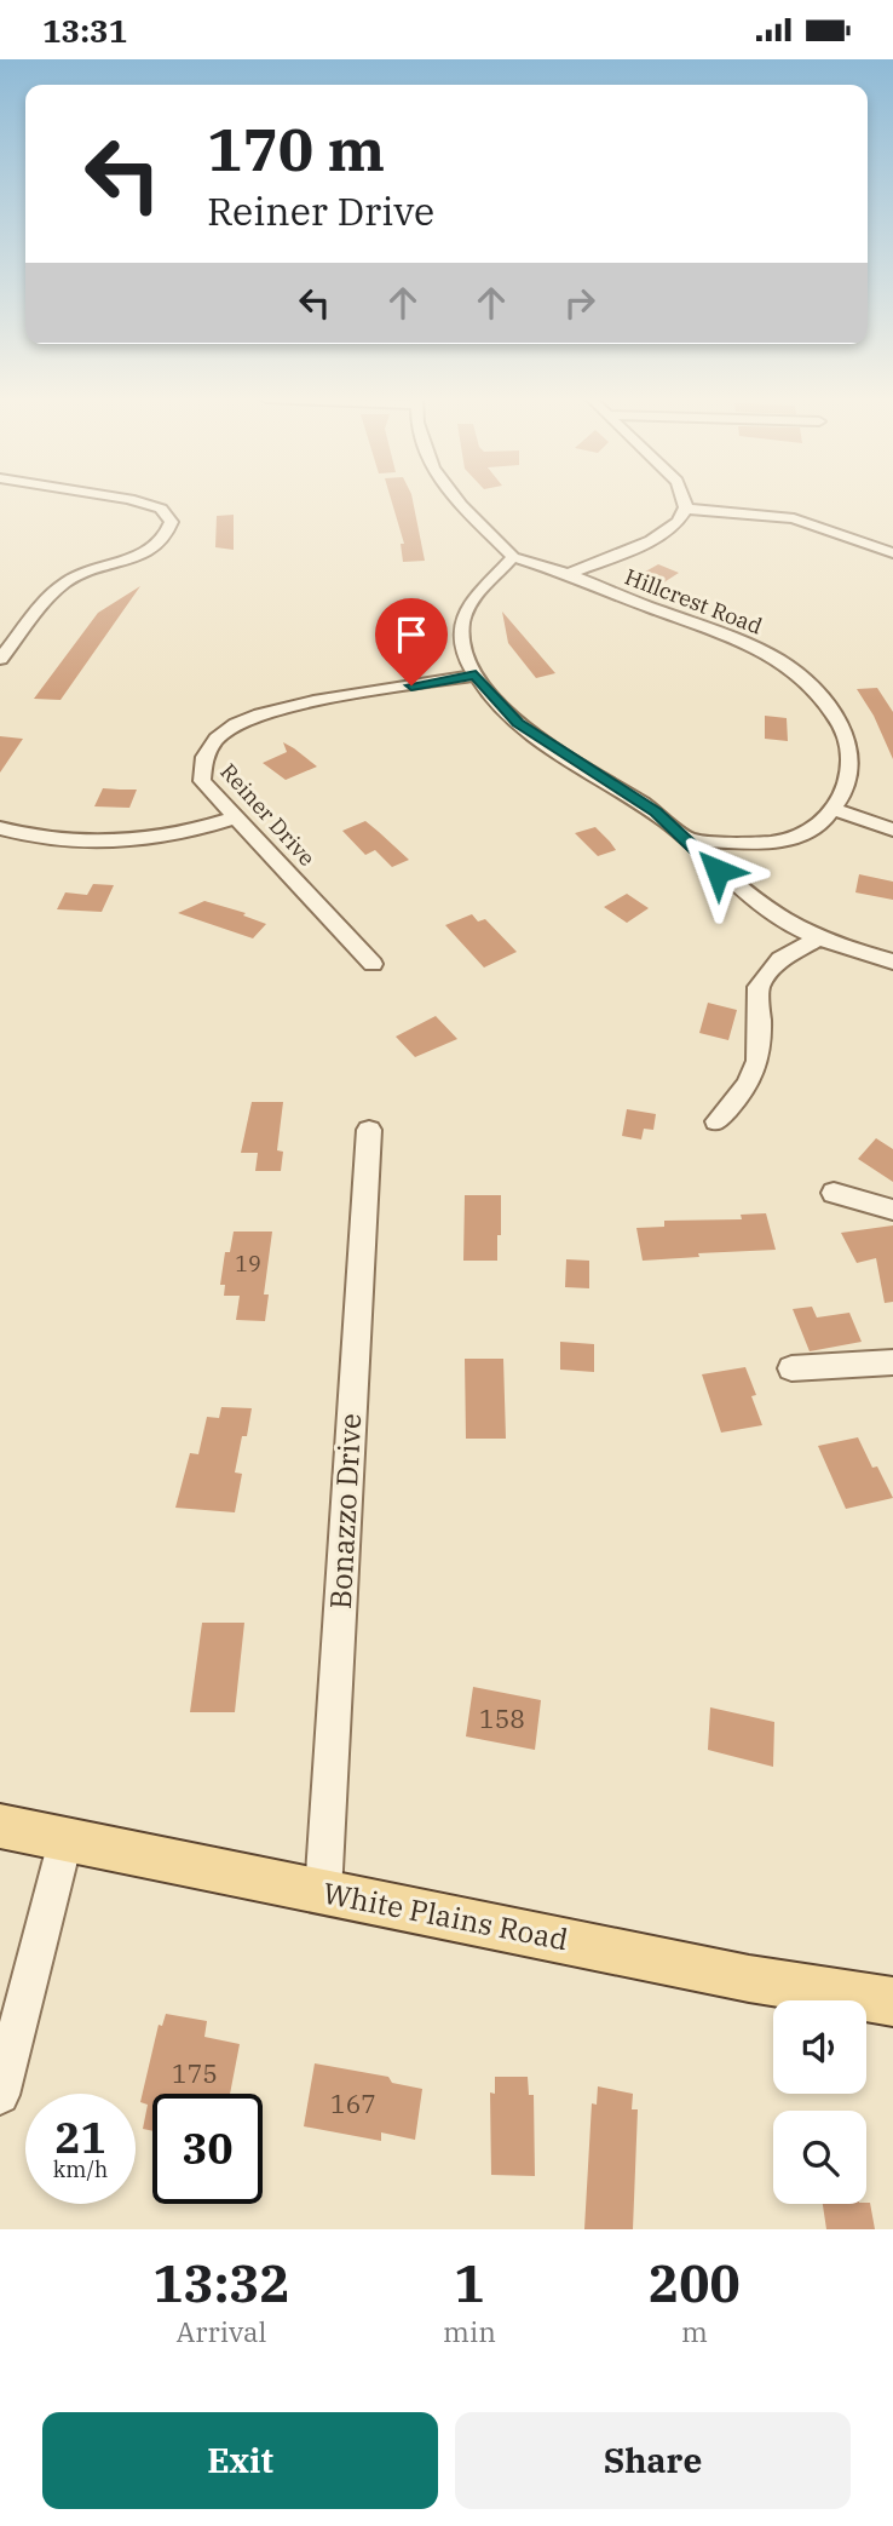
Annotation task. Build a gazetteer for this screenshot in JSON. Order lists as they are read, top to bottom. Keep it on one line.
{"streets":{"main road":["White Plains Road"],"street":["Hillcrest Road","Reiner Drive","Bonazzo Drive"]},"crossings":[["Bonazzo Drive","White Plains Road"]],"house_numbers":["19","158","175","167"],"page":{"status":"13:31","turn":["170 m","Reiner Drive"],"speed":"21 km/h","limit":"30","eta":["13:32","Arrival","1","min","200","m"],"buttons":["Exit","Share"]}}
